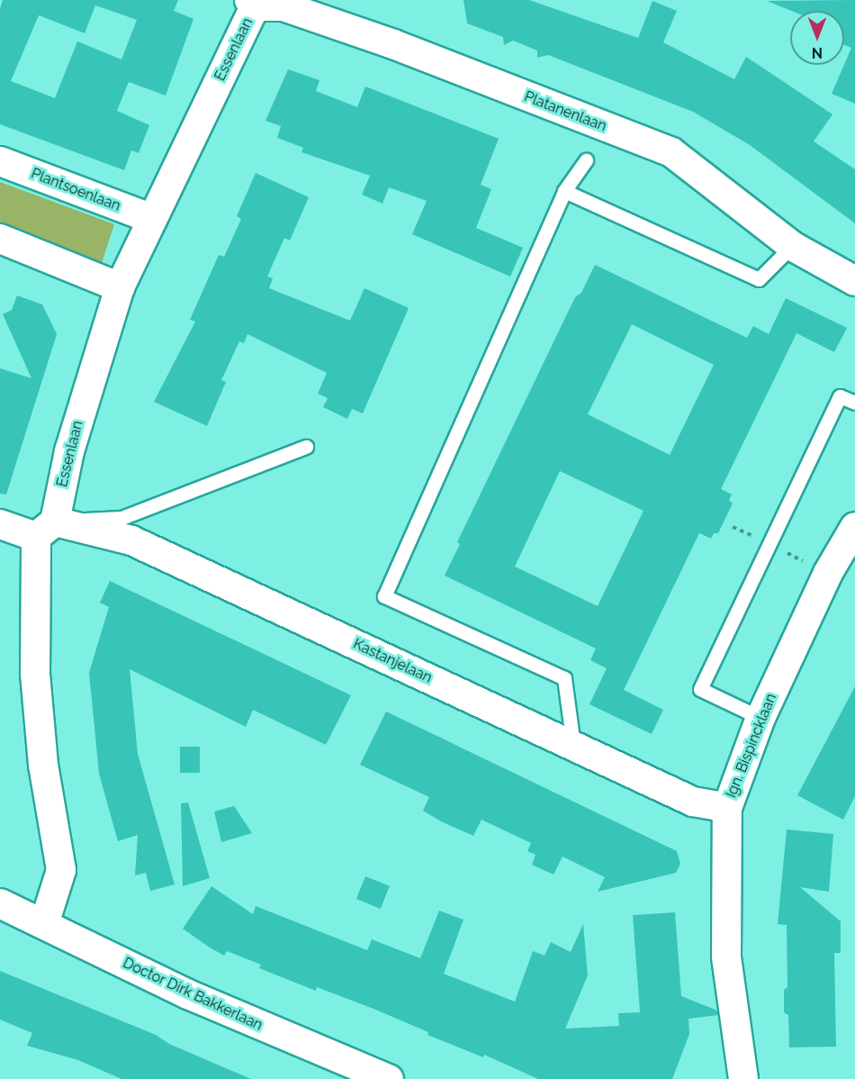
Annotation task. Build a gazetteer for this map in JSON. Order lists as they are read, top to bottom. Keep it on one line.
{"streets":{"street":["Essenlaan","Platanenlaan","Plantsoenlaan","Kastanjelaan","Ign. Bispincklaan","Doctor Dirk Bakkerlaan"]},"crossings":[["Essenlaan","Platanenlaan"],["Essenlaan","Plantsoenlaan"],["Essenlaan","Kastanjelaan"],["Essenlaan","Doctor Dirk Bakkerlaan"],["Kastanjelaan","Ign. Bispincklaan"]],"north":"bottom"}
